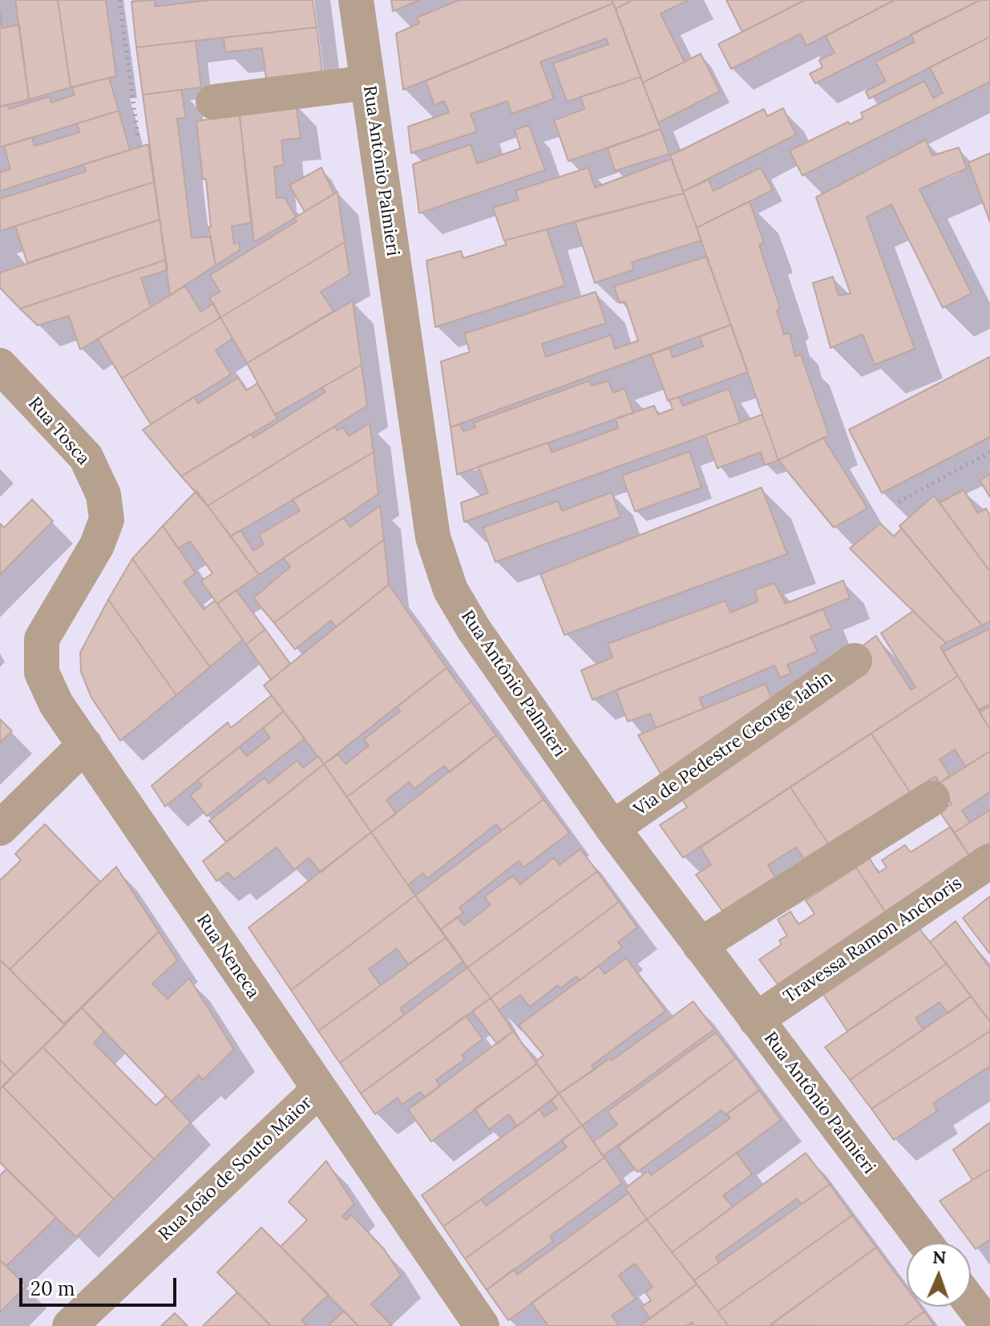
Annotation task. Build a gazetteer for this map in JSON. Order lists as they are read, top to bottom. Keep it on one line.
{"streets":{"street":["Rua Antônio Palmieri","Rua Tosca","Via de Pedestre George Jabin","Travessa Ramon Anchoris","Rua Neneca","Rua João de Souto Maior"]},"crossings":[["Rua Antônio Palmieri","Via de Pedestre George Jabin"],["Rua Antônio Palmieri","Travessa Ramon Anchoris"],["Rua Tosca","Rua Neneca"],["Rua Neneca","Rua João de Souto Maior"]],"scale_bar":"20 m","north":"top"}
